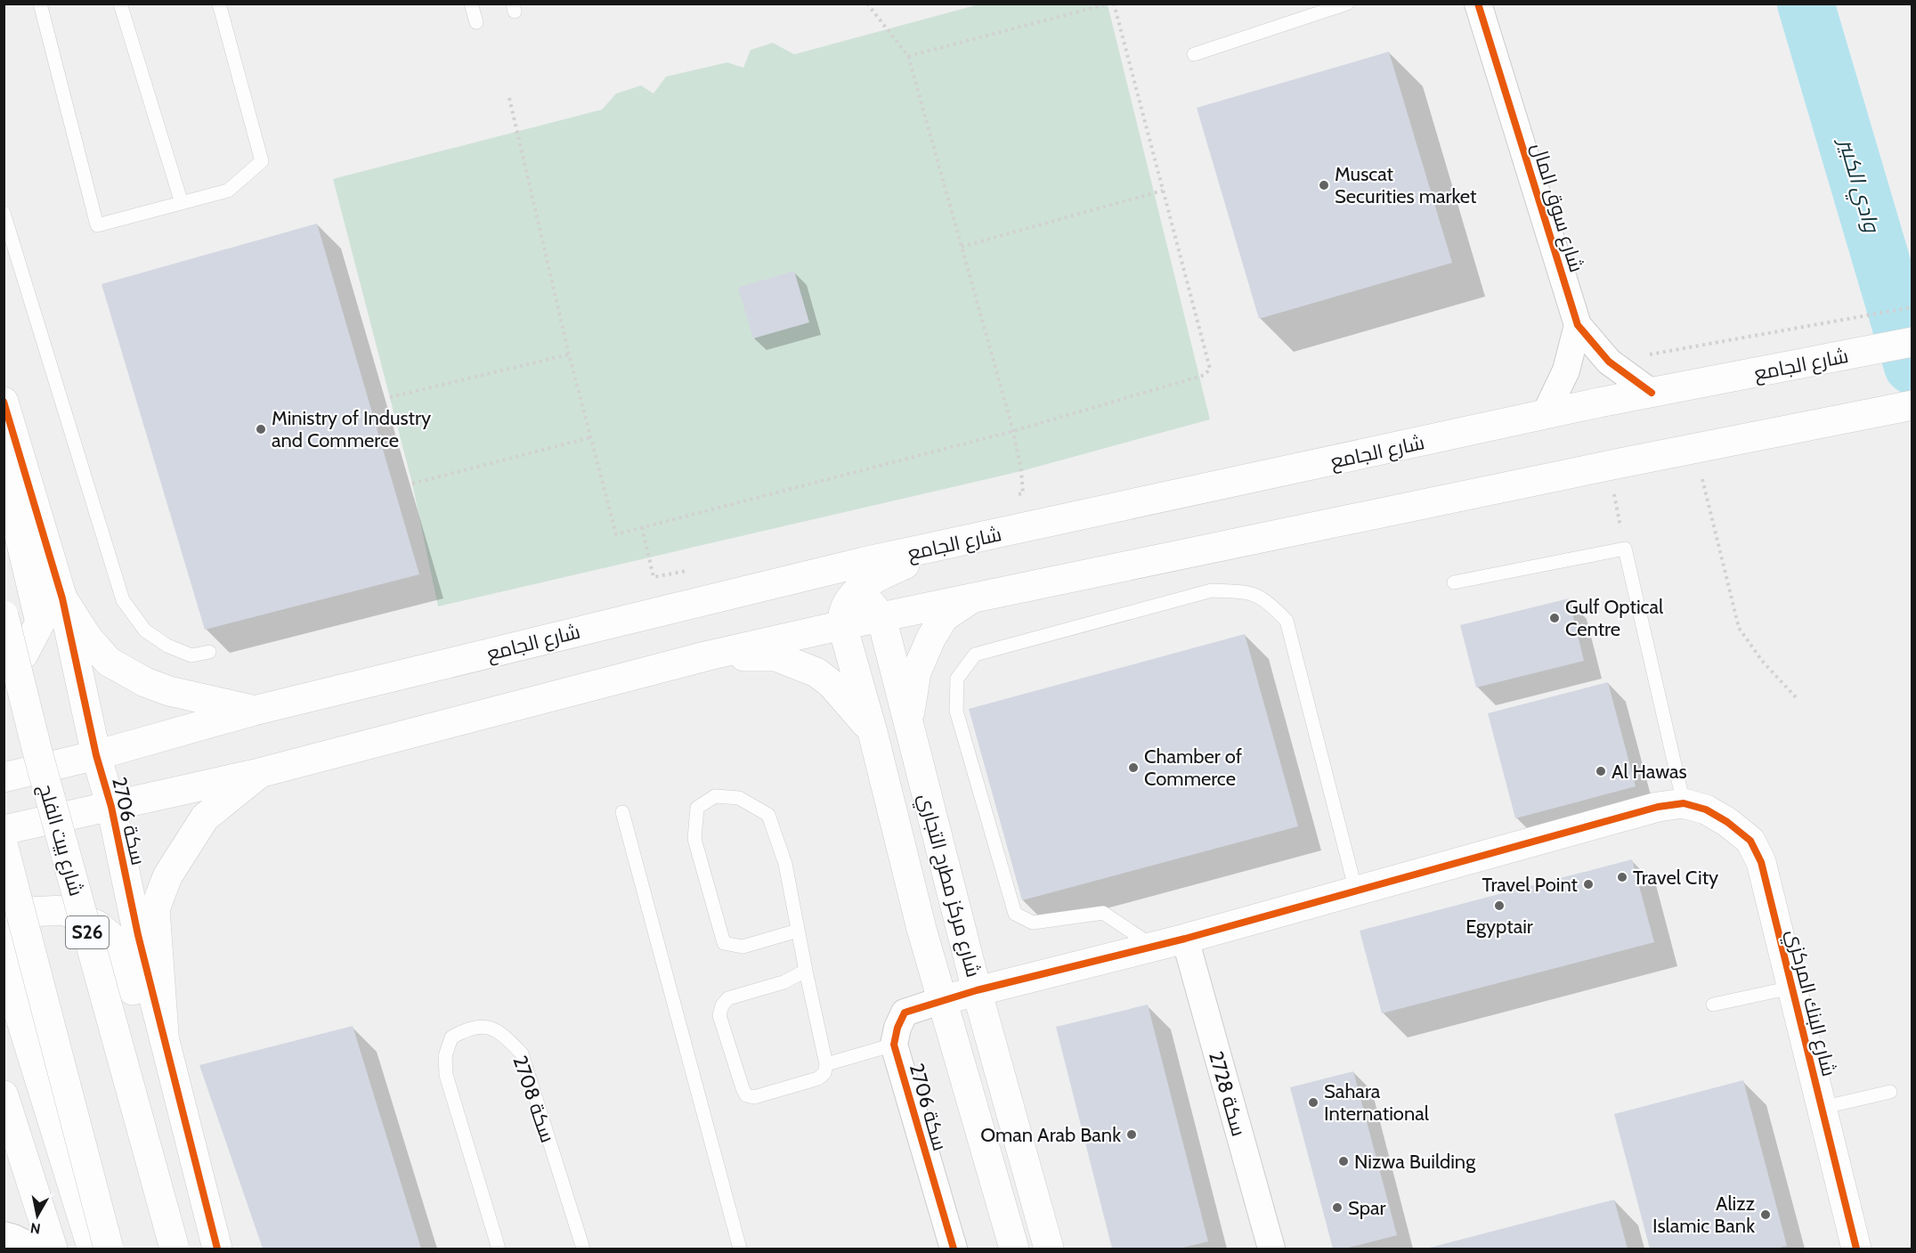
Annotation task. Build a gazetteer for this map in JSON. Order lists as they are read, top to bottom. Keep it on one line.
{"streets":{"main road":["شارع الجامع","سكة 2706","شارع بيت الفلج","شارع مركز مطرح التجاري","S26","شارع البنك المركزي"],"street":["شارع سوق المال","سكة 2728"],"lane":["سكة 2708"]},"crossings":[["شارع سوق المال","شارع الجامع"],["شارع الجامع","سكة 2706"],["شارع الجامع","شارع مركز مطرح التجاري"],["سكة 2706","شارع مركز مطرح التجاري"]],"water":["وادي الكبير"],"places":["Muscat Securities market","Ministry of Industry and Commerce","Gulf Optical Centre","Chamber of Commerce","Al Hawas","Travel City","Travel Point","Egyptair","Sahara International","Oman Arab Bank","Nizwa Building","Spar","Alizz Islamic Bank"],"north":"bottom"}
